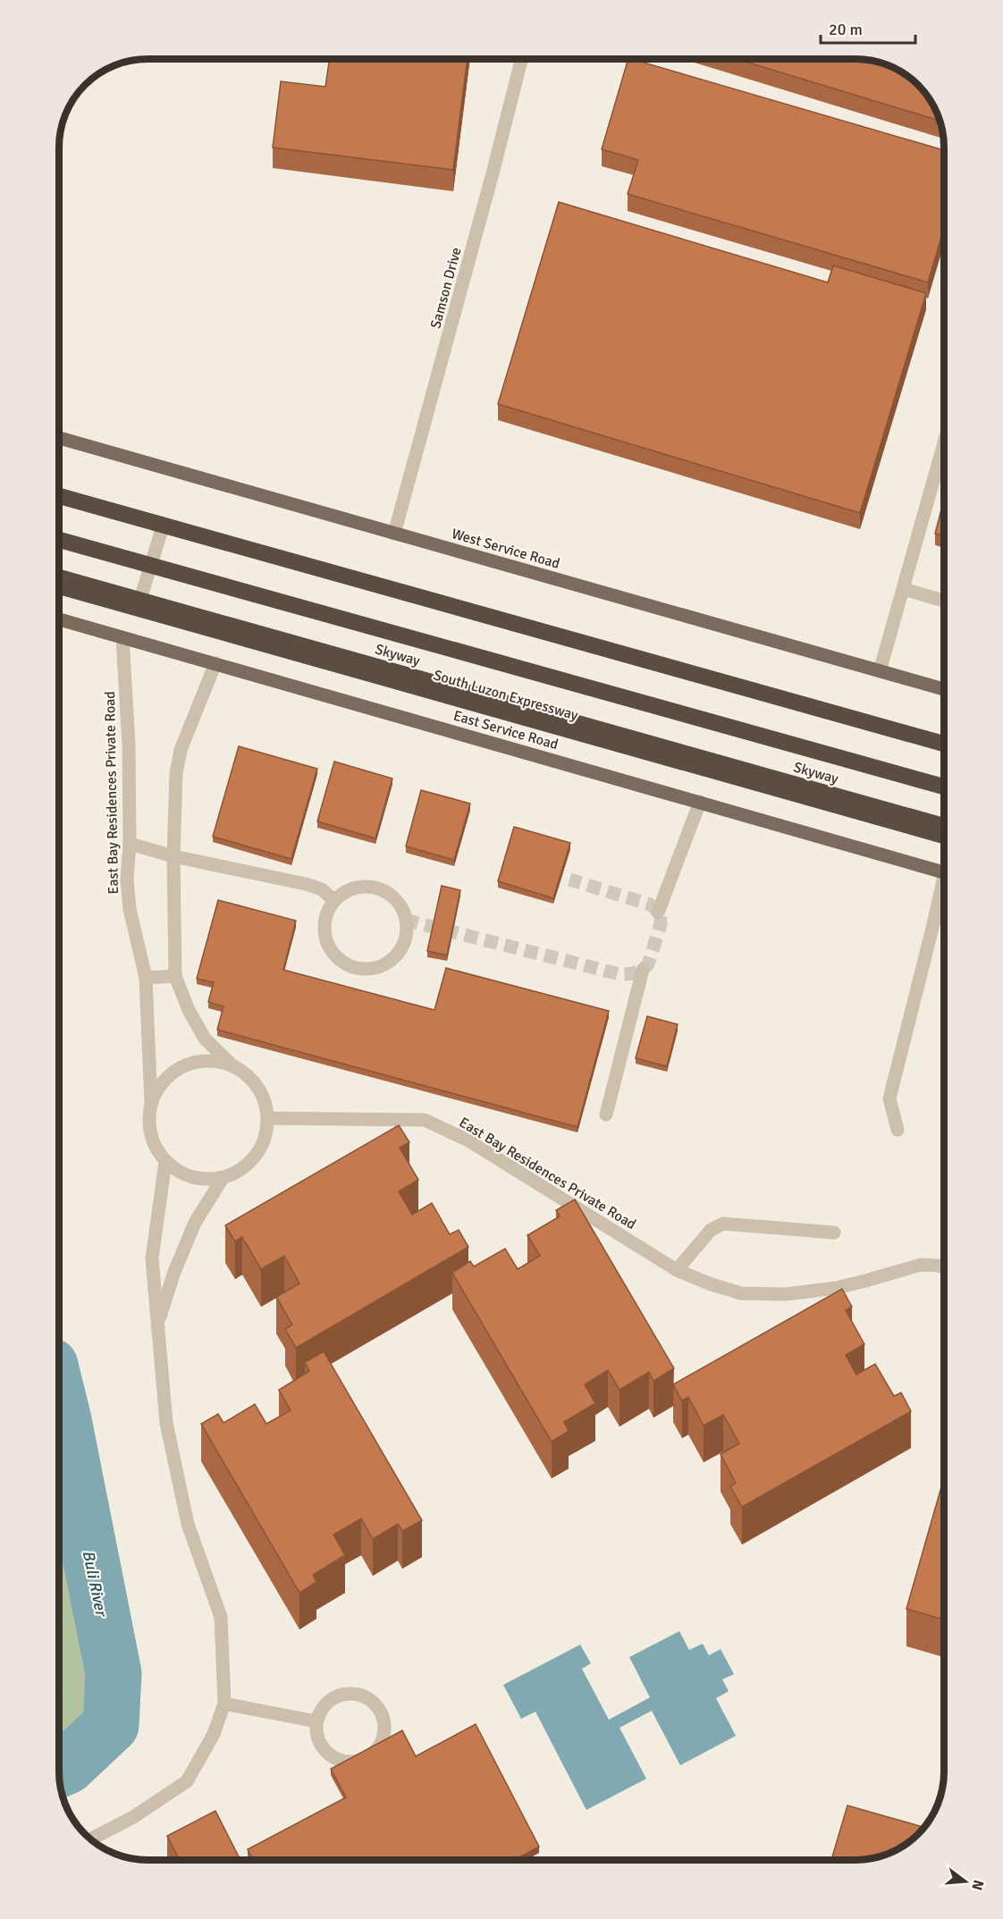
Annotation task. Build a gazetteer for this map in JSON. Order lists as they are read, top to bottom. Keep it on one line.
{"streets":{"highway":["Skyway","South Luzon Expressway"],"main road":["West Service Road","East Service Road"],"street":["Samson Drive","East Bay Residences Private Road"]},"crossings":[["Samson Drive","West Service Road"],["East Service Road","East Bay Residences Private Road"]],"water":["Buli River"],"scale_bar":"20 m","north":"right"}
